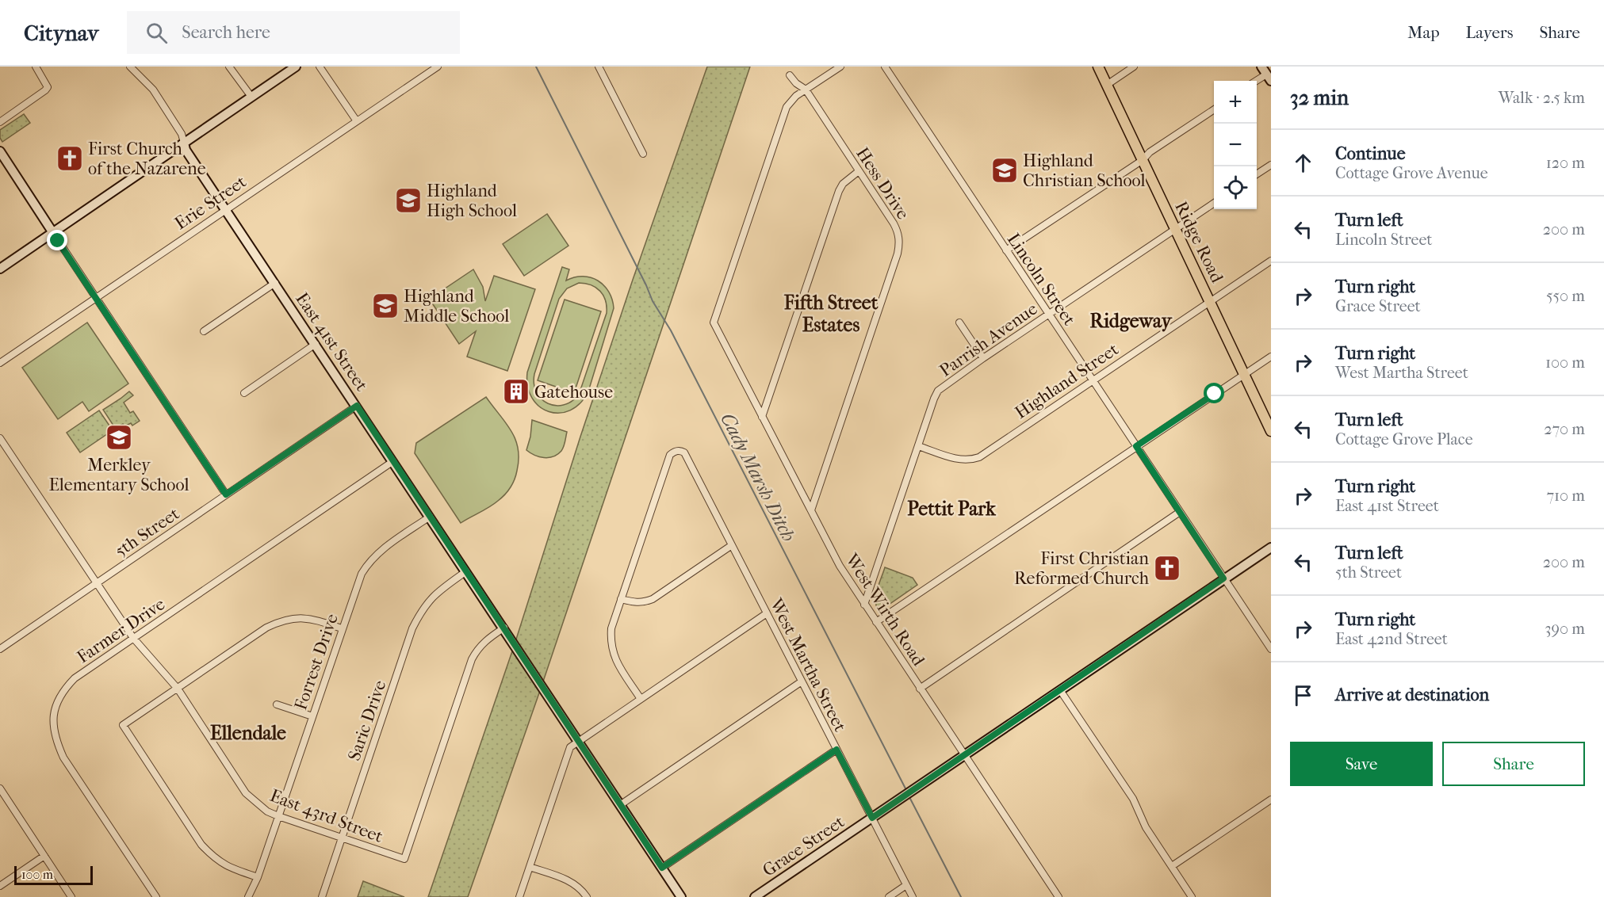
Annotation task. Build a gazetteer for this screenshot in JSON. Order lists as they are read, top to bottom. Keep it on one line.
{"streets":{"main road":["Ridge Road"],"street":["Hess Drive","Erie Street","Lincoln Street","Parrish Avenue","East 41st Street","Highland Street","5th Street","West Wirth Road","Farmer Drive","Forrest Drive","West Martha Street","Saric Drive","East 43rd Street","Grace Street"]},"crossings":[["Hess Drive","West Wirth Road"],["Erie Street","East 41st Street"],["Ridge Road","Parrish Avenue"],["Ridge Road","Highland Street"],["Lincoln Street","Parrish Avenue"],["Lincoln Street","Highland Street"],["Lincoln Street","Grace Street"],["Parrish Avenue","Highland Street"],["Parrish Avenue","West Wirth Road"],["East 41st Street","5th Street"],["East 41st Street","Farmer Drive"],["East 41st Street","Forrest Drive"],["East 41st Street","Saric Drive"],["East 41st Street","East 43rd Street"],["5th Street","East 43rd Street"],["West Wirth Road","Grace Street"],["Farmer Drive","East 43rd Street"],["Forrest Drive","East 43rd Street"],["West Martha Street","Grace Street"],["Saric Drive","East 43rd Street"]],"districts":["Fifth Street Estates","Ridgeway","Pettit Park","Ellendale"],"water":["Cady Marsh Ditch"],"places":{"church":["First Church of the Nazarene","First Christian Reformed Church"],"school or university":["Highland Christian School","Highland High School","Highland Middle School","Merkley Elementary School"],"building":["Gatehouse"]},"scale_bar":"100 m","page":{"header":"Citynav","search":"Search here","nav":["Map","Layers","Share"],"heading":["32 min","Walk · 2.5 km"],"map_buttons":["+","−"],"list":[["Continue","Cottage Grove Avenue","120 m"],["Turn left","Lincoln Street","200 m"],["Turn right","Grace Street","550 m"],["Turn right","West Martha Street","100 m"],["Turn left","Cottage Grove Place","270 m"],["Turn right","East 41st Street","710 m"],["Turn left","5th Street","200 m"],["Turn right","East 42nd Street","390 m"],"Arrive at destination"],"buttons":["Save","Share"],"scale":"100 m"}}
